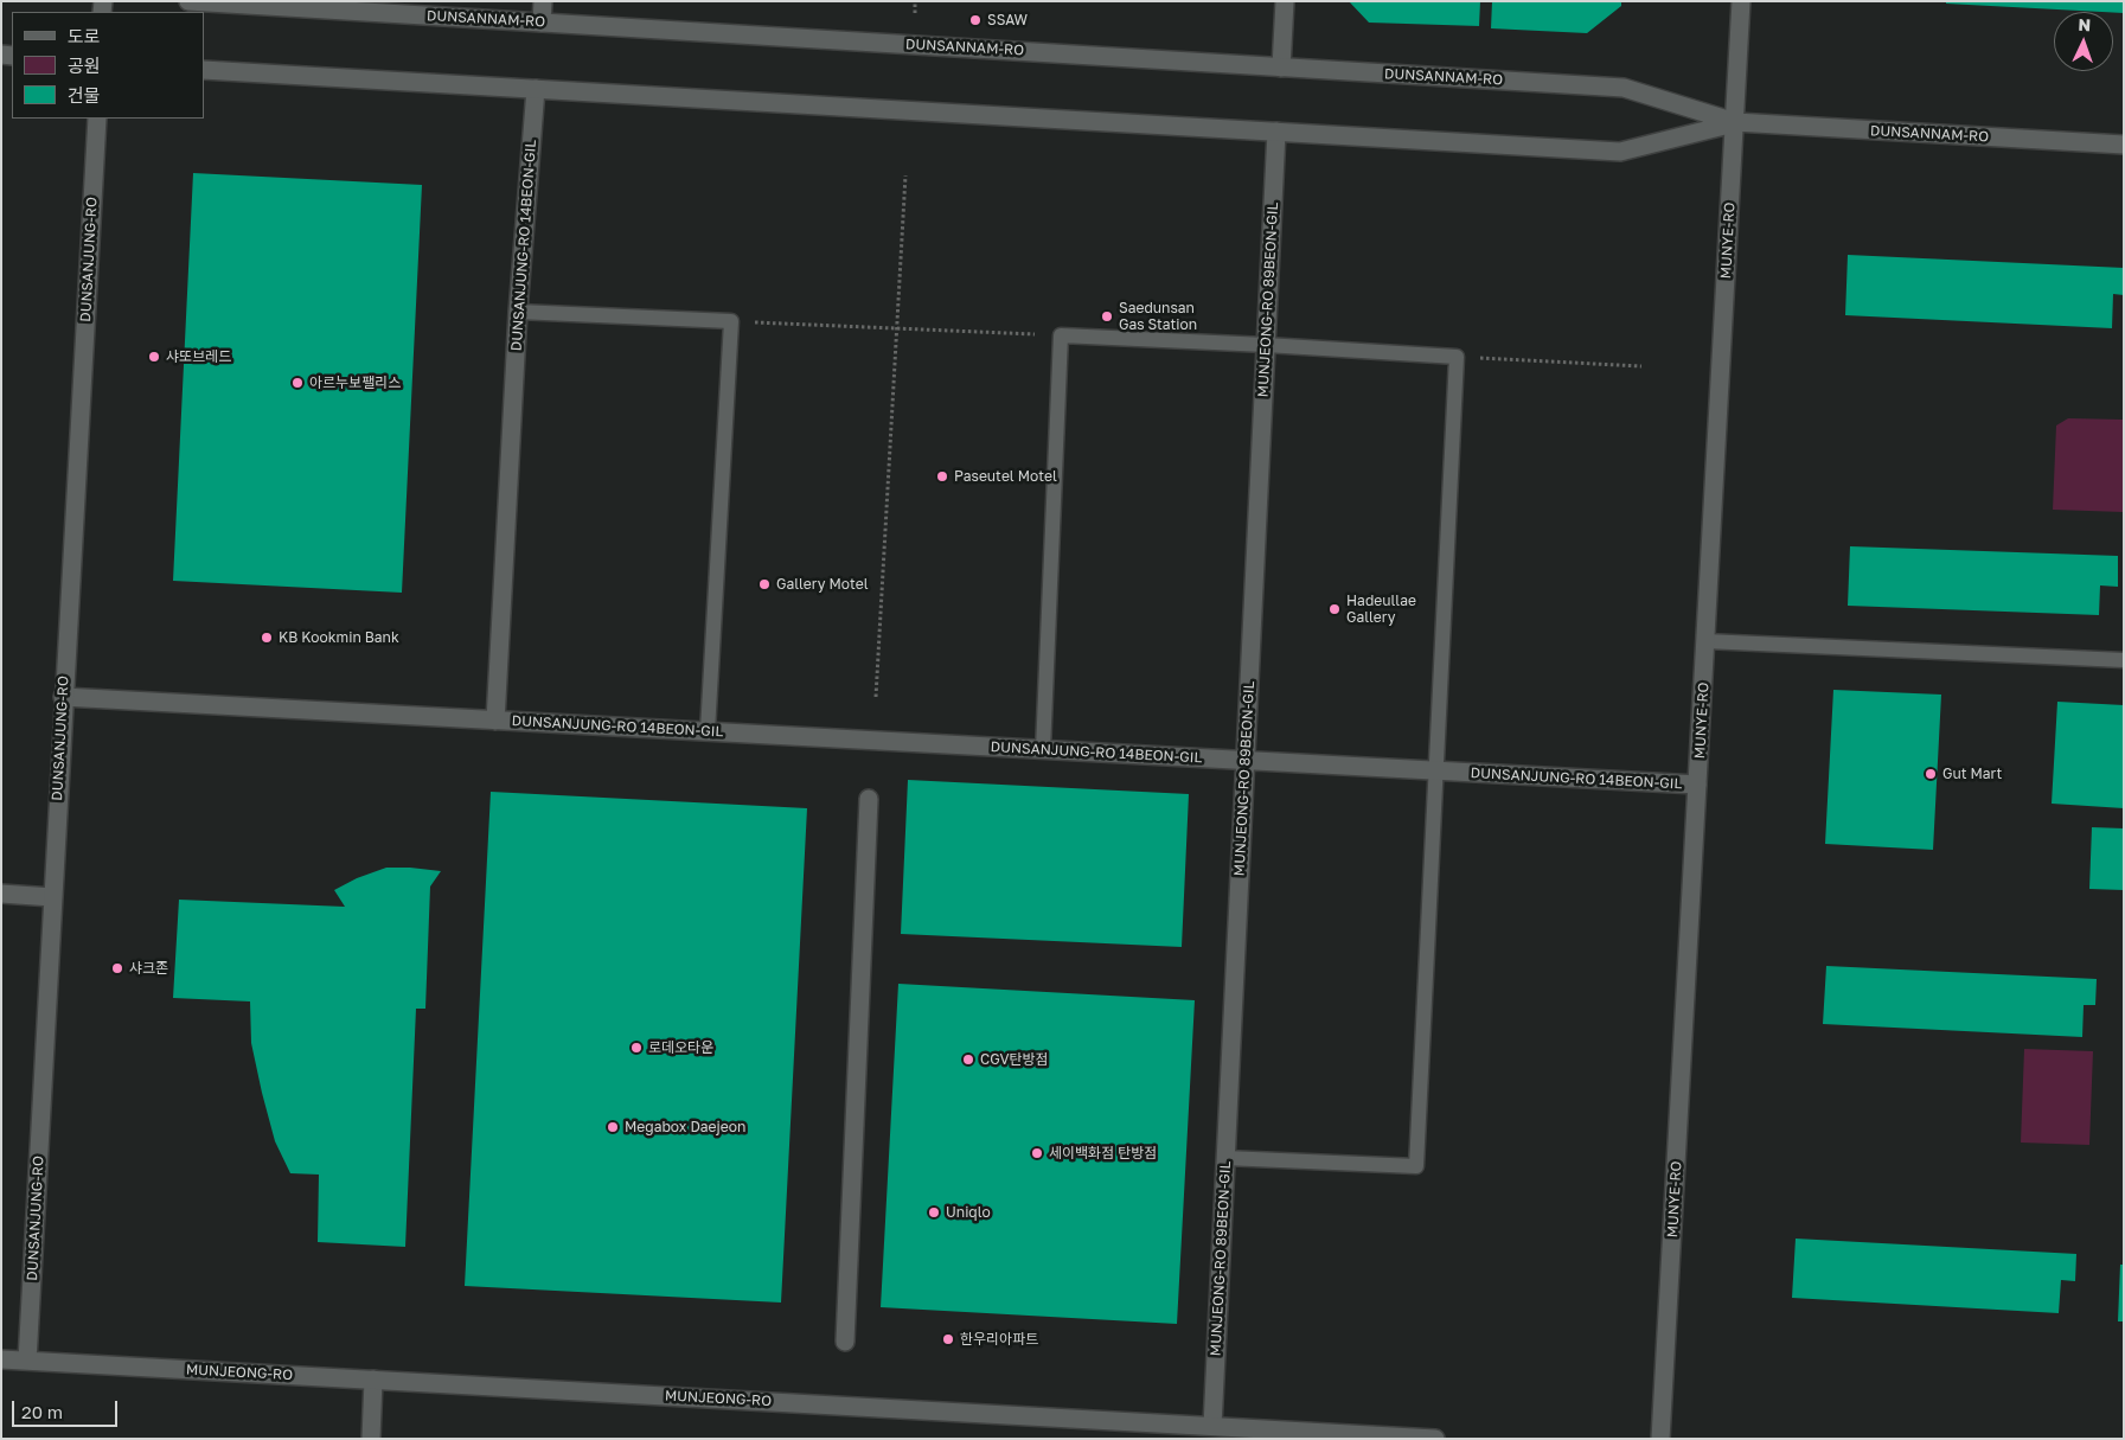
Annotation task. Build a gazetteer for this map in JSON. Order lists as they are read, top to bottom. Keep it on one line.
{"streets":{"main road":["DUNSANNAM-RO","MUNYE-RO","DUNSANJUNG-RO 14BEON-GIL","DUNSANJUNG-RO","MUNJEONG-RO 89BEON-GIL","MUNJEONG-RO"]},"crossings":[["DUNSANNAM-RO","MUNYE-RO"],["DUNSANNAM-RO","DUNSANJUNG-RO 14BEON-GIL"],["DUNSANNAM-RO","MUNJEONG-RO 89BEON-GIL"],["MUNYE-RO","DUNSANJUNG-RO 14BEON-GIL"],["DUNSANJUNG-RO 14BEON-GIL","DUNSANJUNG-RO"],["DUNSANJUNG-RO 14BEON-GIL","MUNJEONG-RO 89BEON-GIL"],["DUNSANJUNG-RO","MUNJEONG-RO"],["MUNJEONG-RO 89BEON-GIL","MUNJEONG-RO"]],"places":["SSAW","Saedunsan Gas Station","샤또브레드","아르누보팰리스","Paseutel Motel","Gallery Motel","Hadeullae Gallery","KB Kookmin Bank","Gut Mart","샤크존","로데오타운","CGV탄방점","Megabox Daejeon","세이백화점 탄방점","Uniqlo","한우리아파트"],"legend":["도로","공원","건물"],"scale_bar":"20 m","north":"top"}
